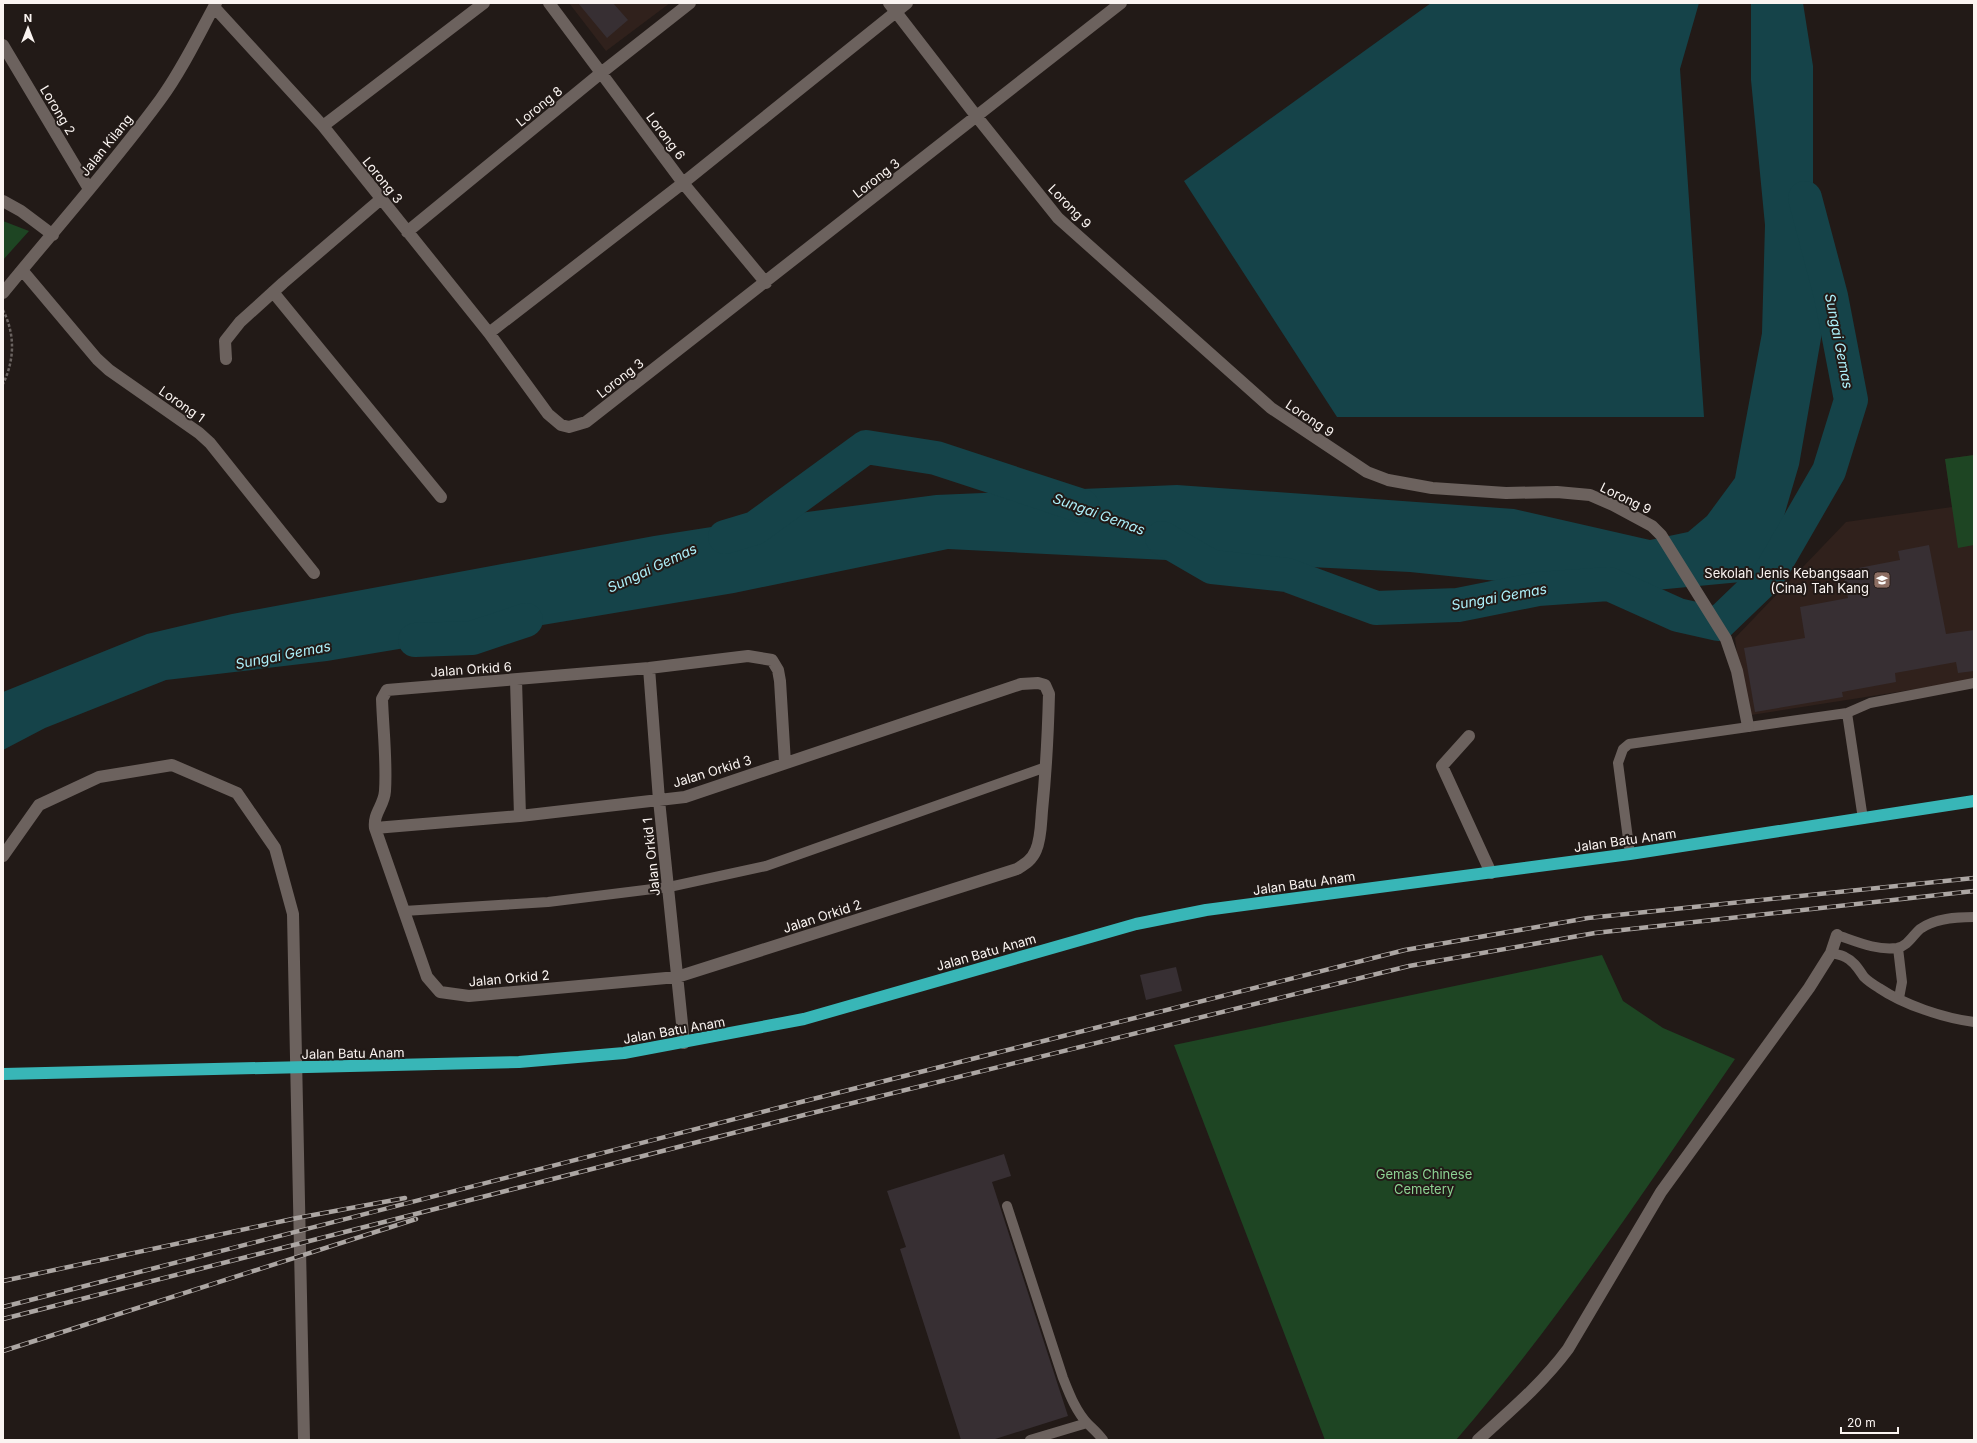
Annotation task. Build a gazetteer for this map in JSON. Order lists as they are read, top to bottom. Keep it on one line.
{"streets":{"highway":["Jalan Batu Anam"],"street":["Lorong 8","Lorong 2","Lorong 6","Jalan Kilang","Lorong 3","Lorong 9","Lorong 1","Jalan Orkid 6","Jalan Orkid 3","Jalan Orkid 1","Jalan Orkid 2"]},"crossings":[["Lorong 8","Lorong 6"],["Lorong 8","Lorong 3"],["Lorong 2","Jalan Kilang"],["Lorong 6","Lorong 3"],["Jalan Kilang","Lorong 3"],["Jalan Kilang","Lorong 1"],["Lorong 3","Lorong 9"],["Jalan Orkid 6","Jalan Orkid 3"],["Jalan Orkid 6","Jalan Orkid 1"],["Jalan Orkid 6","Jalan Orkid 2"],["Jalan Orkid 3","Jalan Orkid 1"],["Jalan Orkid 3","Jalan Orkid 2"],["Jalan Batu Anam","Jalan Orkid 1"],["Jalan Orkid 1","Jalan Orkid 2"]],"water":["Sungai Gemas"],"parks":["Gemas Chinese Cemetery"],"places":{"school or university":["Sekolah Jenis Kebangsaan (Cina) Tah Kang"]},"scale_bar":"20 m","north":"top"}
